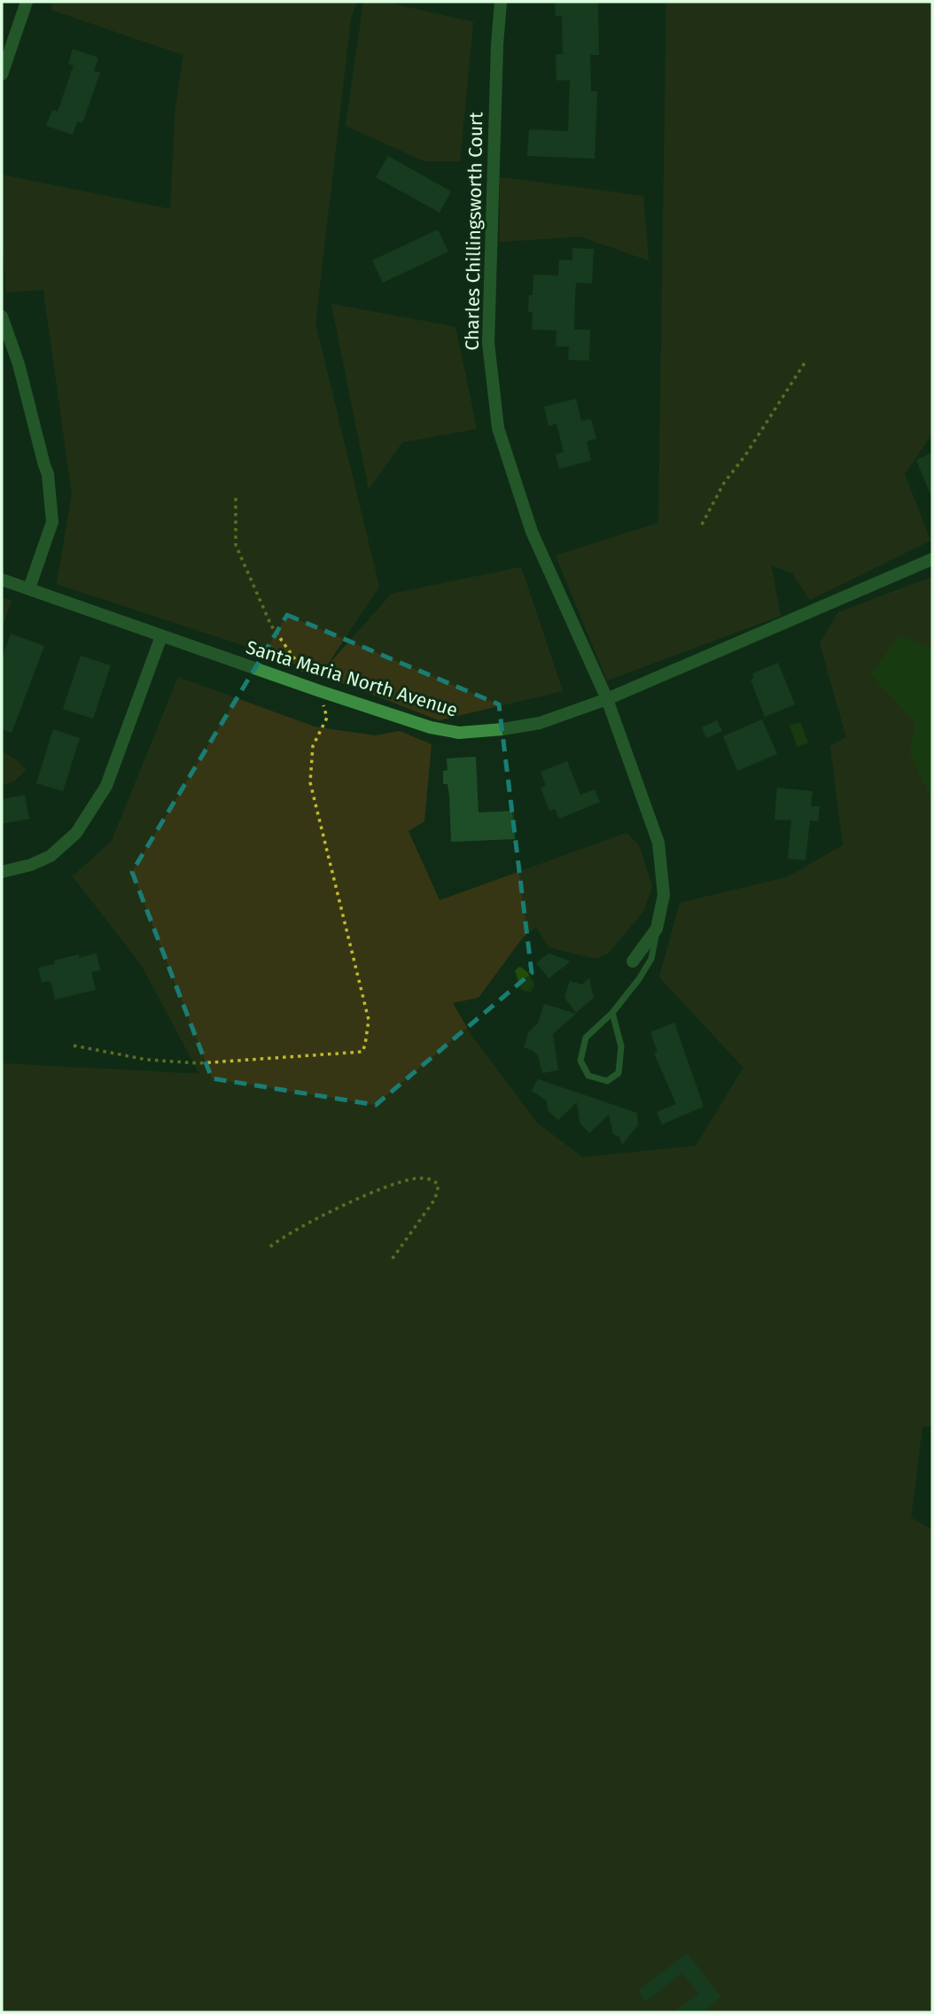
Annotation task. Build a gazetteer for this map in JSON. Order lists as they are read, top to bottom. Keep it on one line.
{"streets":{"street":["Charles Chillingsworth Court","Santa Maria North Avenue"]},"crossings":[["Charles Chillingsworth Court","Santa Maria North Avenue"]]}
